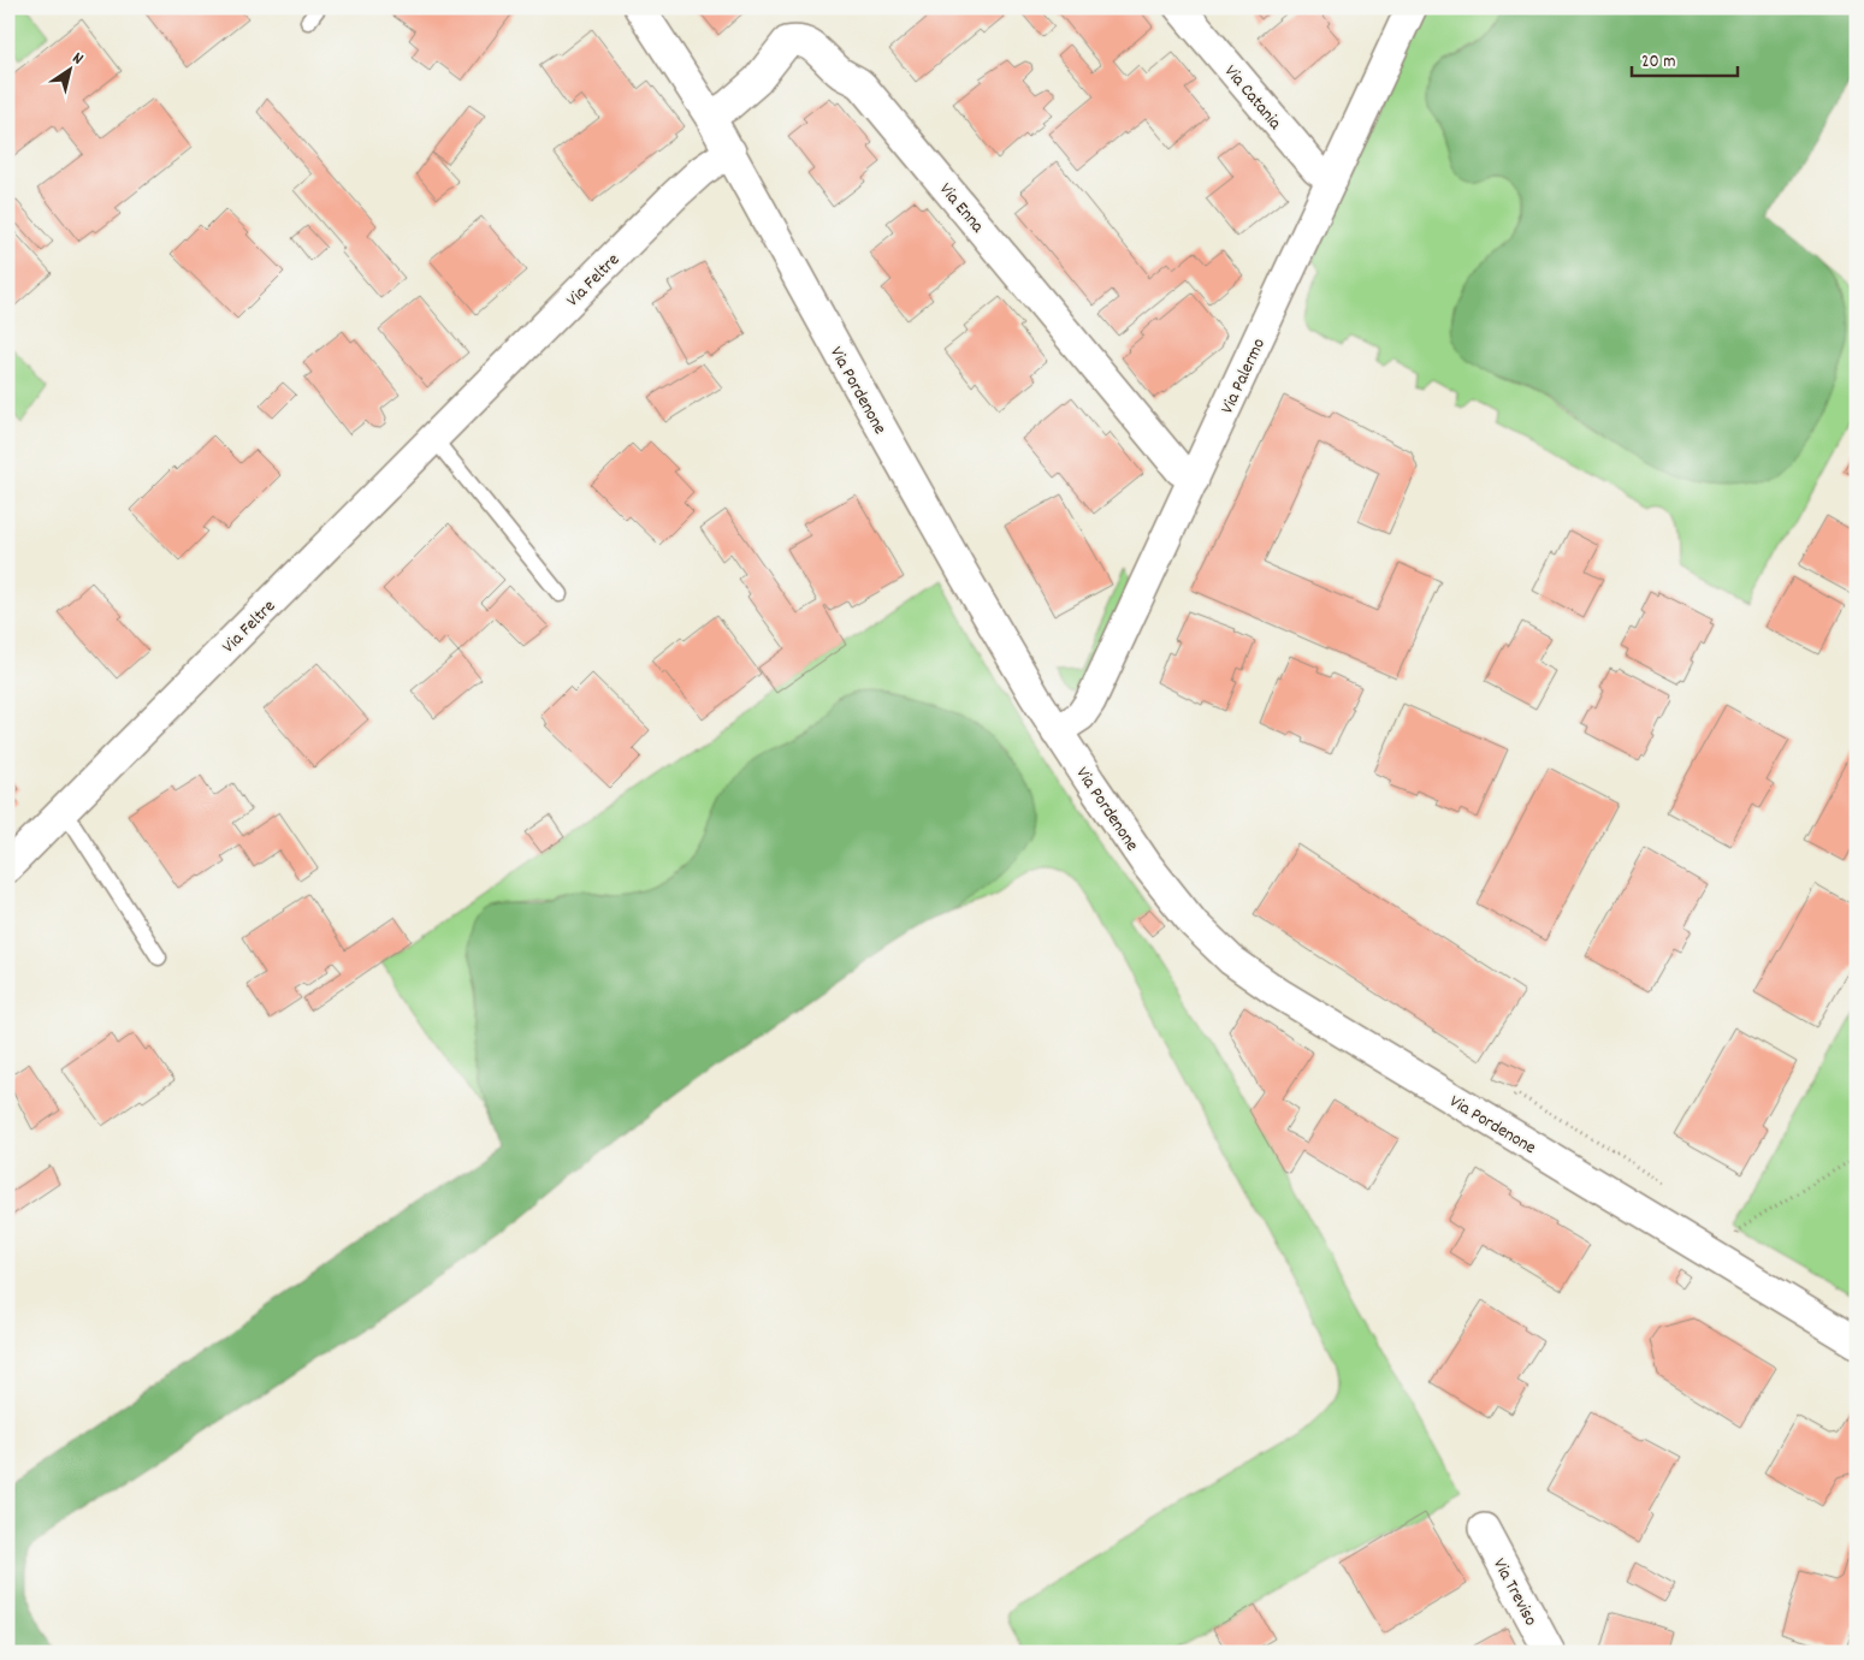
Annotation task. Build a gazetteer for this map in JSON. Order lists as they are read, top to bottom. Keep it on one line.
{"streets":{"street":["Via Catania","Via Enna","Via Feltre","Via Palermo","Via Pordenone","Via Treviso"]},"crossings":[["Via Catania","Via Palermo"],["Via Enna","Via Palermo"],["Via Enna","Via Pordenone"],["Via Feltre","Via Pordenone"],["Via Palermo","Via Pordenone"]],"scale_bar":"20 m","north":"top right"}
